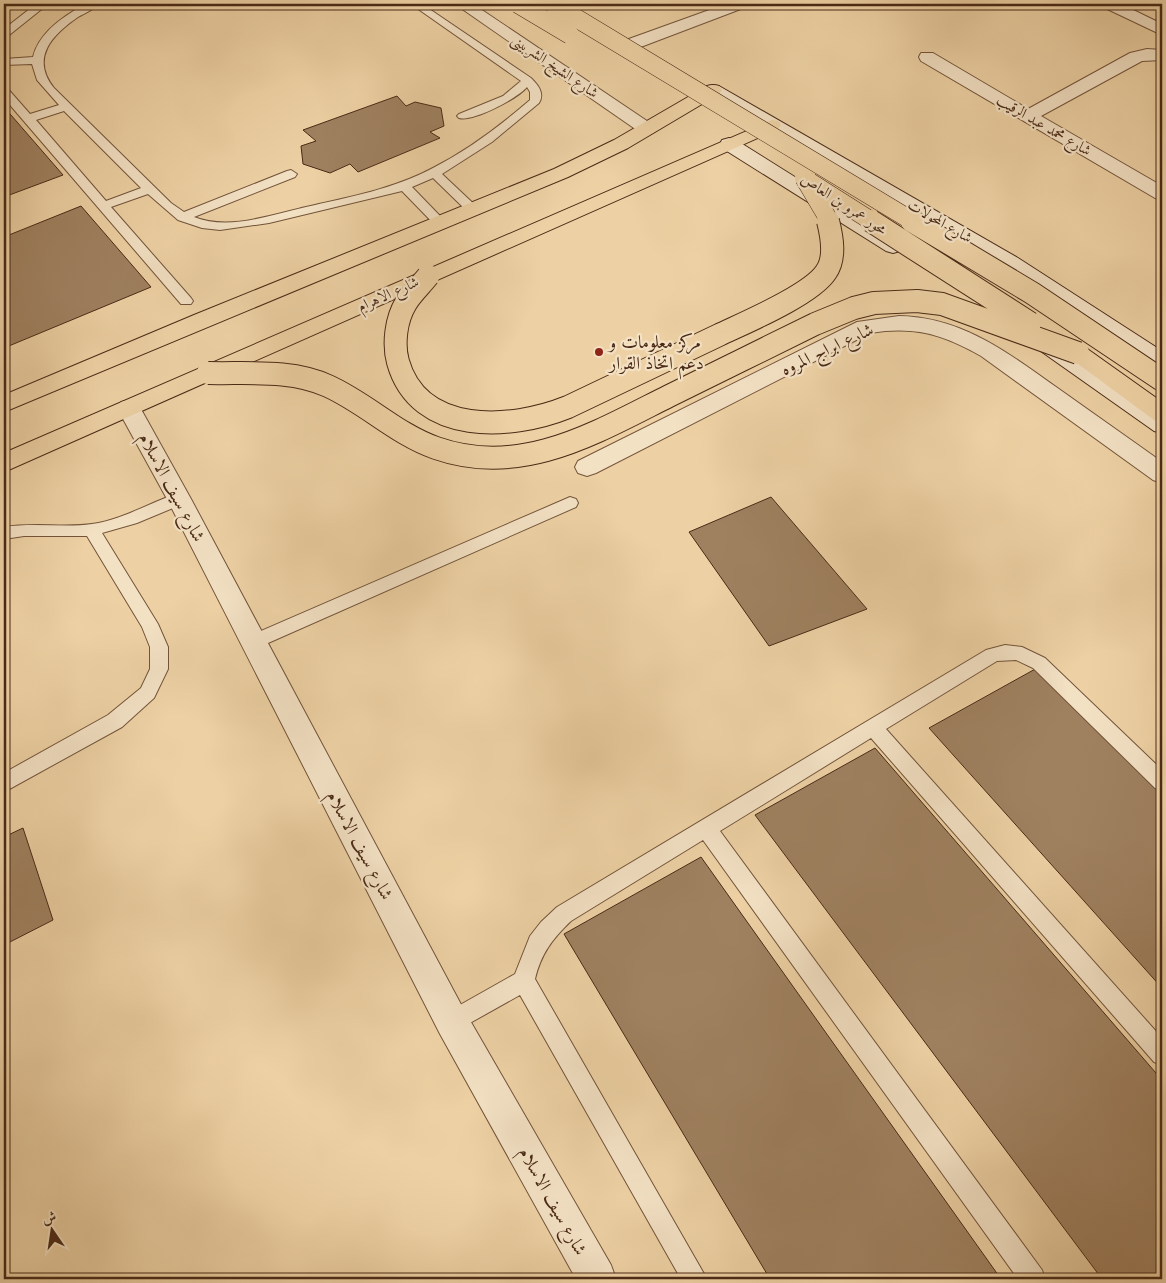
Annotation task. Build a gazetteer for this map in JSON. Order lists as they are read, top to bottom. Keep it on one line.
{"streets":{"main road":["محور عمرو بن العاص","شارع الاهرام"],"street":["شارع الشيخ الشربينى","شارع محمد عبد الرقيب","شارع المحولات","شارع ابراج المروه","شارع سيف الاسلام"]},"crossings":[["محور عمرو بن العاص","شارع الاهرام"],["شارع المحولات","شارع الاهرام"],["شارع الاهرام","شارع سيف الاسلام"]],"places":["مركز معلومات و دعم اتخاذ القرار"],"north":"top"}
